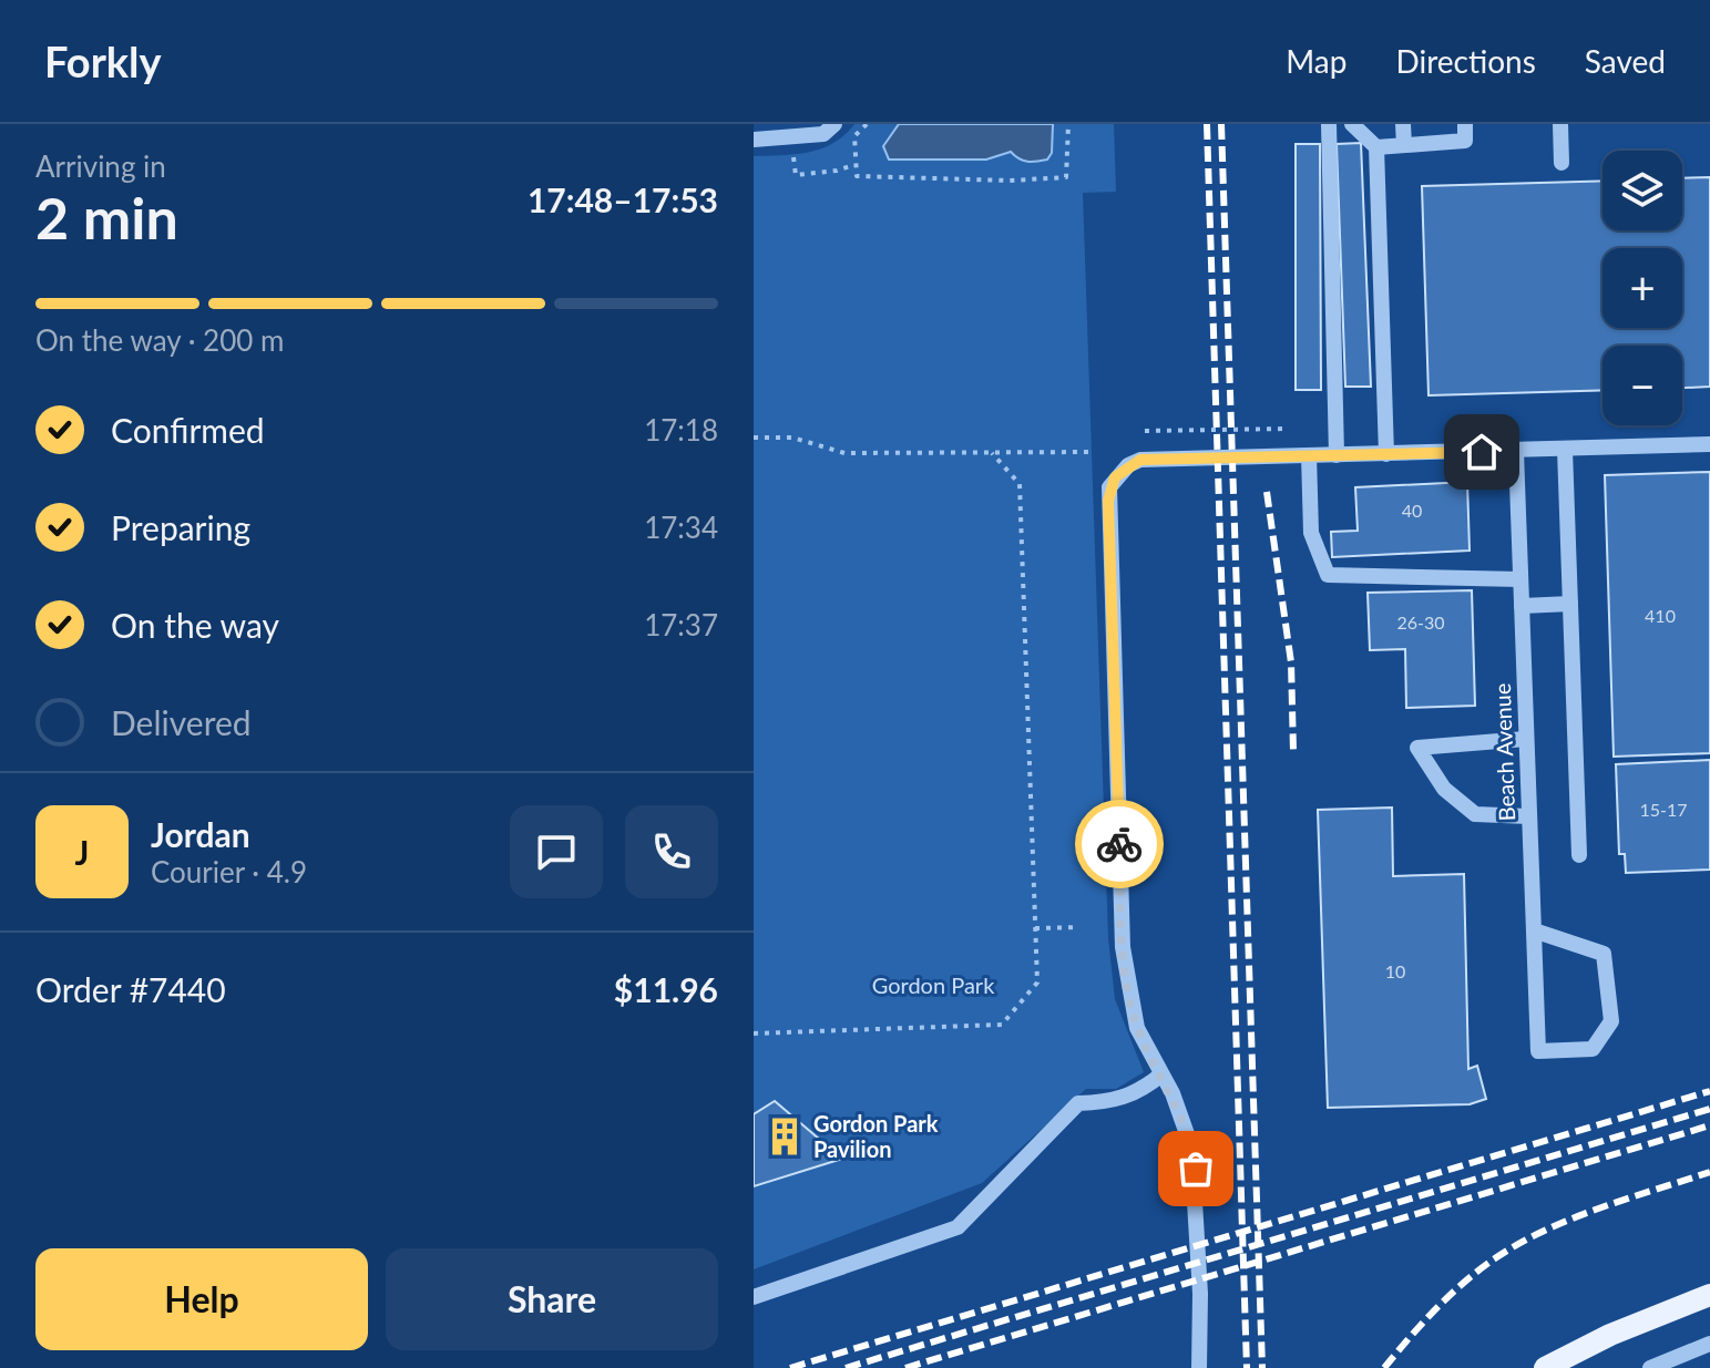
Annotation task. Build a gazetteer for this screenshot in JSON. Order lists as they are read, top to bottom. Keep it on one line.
{"streets":{"street":["Beach Avenue"]},"parks":["Gordon Park"],"places":{"building":["Gordon Park Pavilion"]},"house_numbers":["40","410","26-30","15-17","10"],"page":{"header":"Forkly","nav":["Map","Directions","Saved"],"heading":["2 min","Arriving in","17:48–17:53"],"panel":["Jordan","Courier · 4.9","Order #7440","$11.96"],"map_buttons":["+","−"],"bar":"On the way · 200 m","list":[["Confirmed","17:18"],["Preparing","17:34"],["On the way","17:37"],"Delivered"],"round":"J","buttons":["Help","Share"]}}
